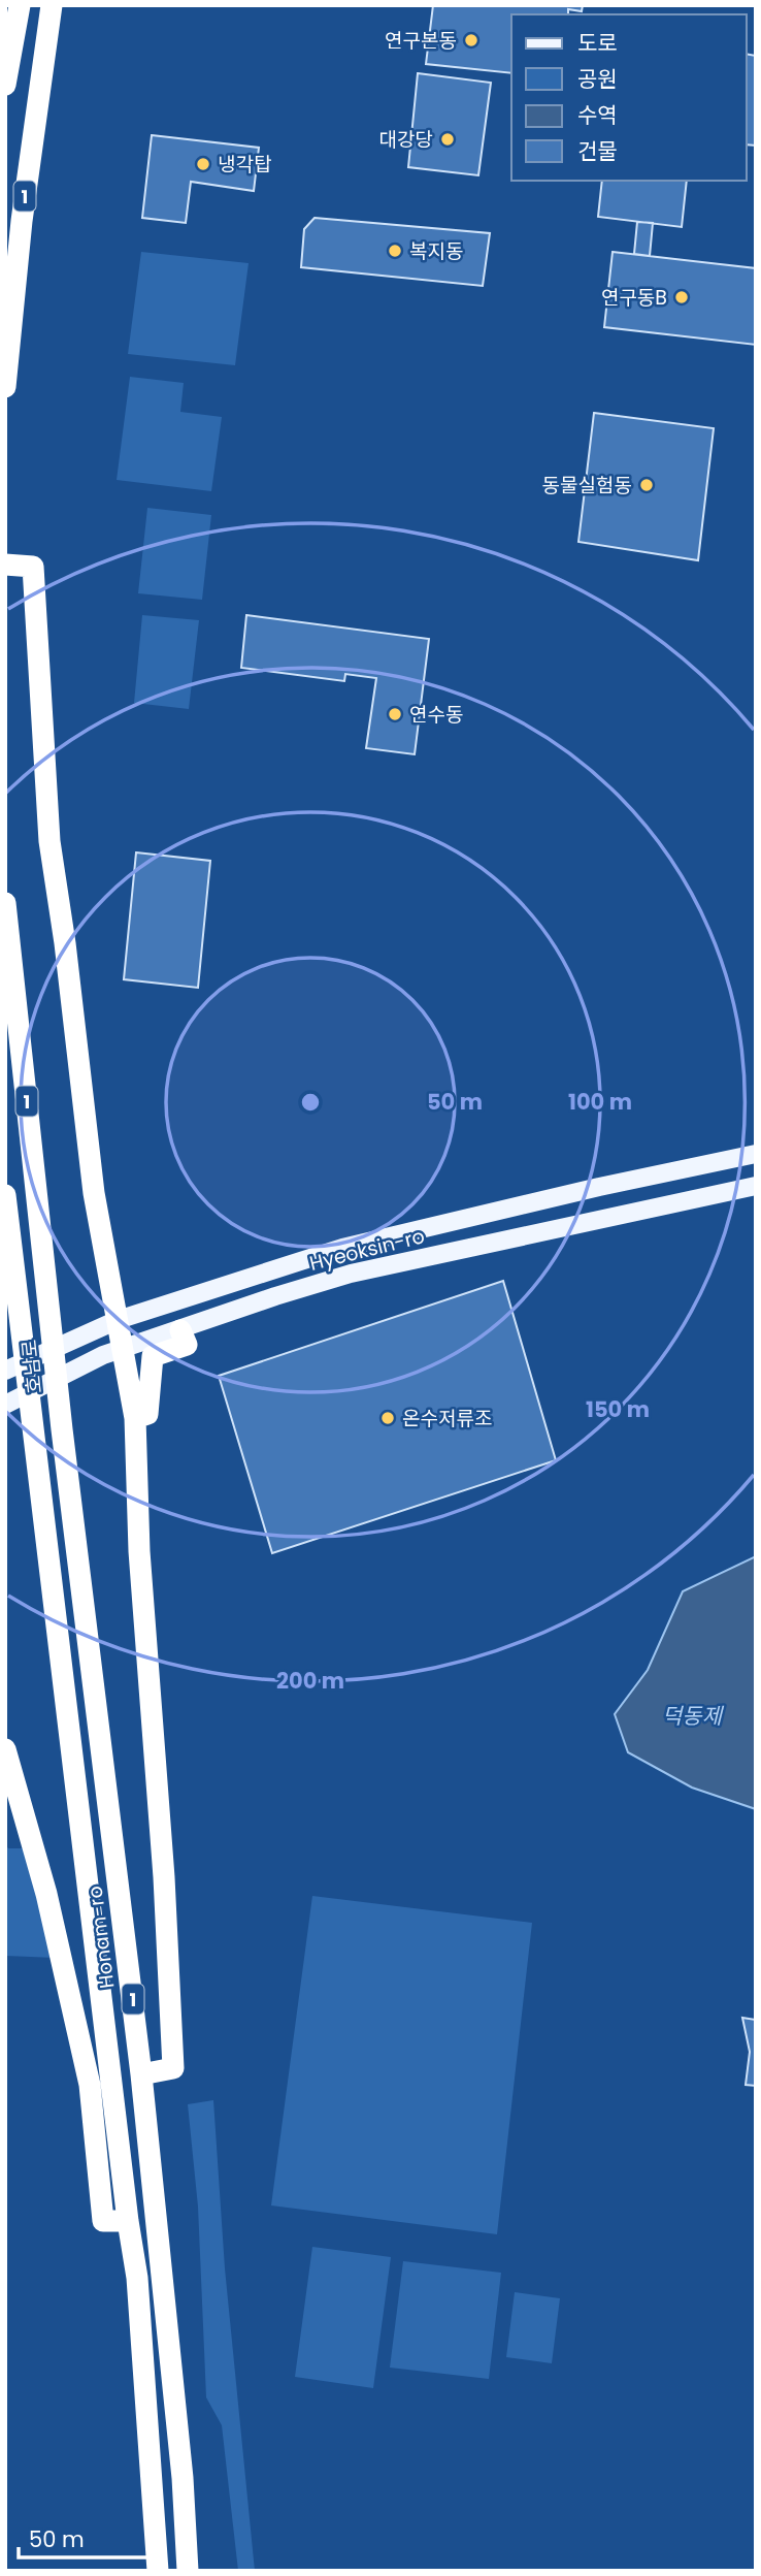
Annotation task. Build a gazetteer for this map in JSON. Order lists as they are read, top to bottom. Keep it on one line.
{"streets":{"highway":["1","호남로","Honam-ro"],"main road":["Hyeoksin-ro"]},"crossings":[["호남로","Honam-ro"]],"water":["덕동제"],"places":["연구본동","대강당","냉각탑","복지동","연구동B","동물실험동","연수동","온수저류조"],"legend":["도로","공원","수역","건물"],"scale_bar":"50 m","rings":["50 m","100 m","150 m","200 m"]}
